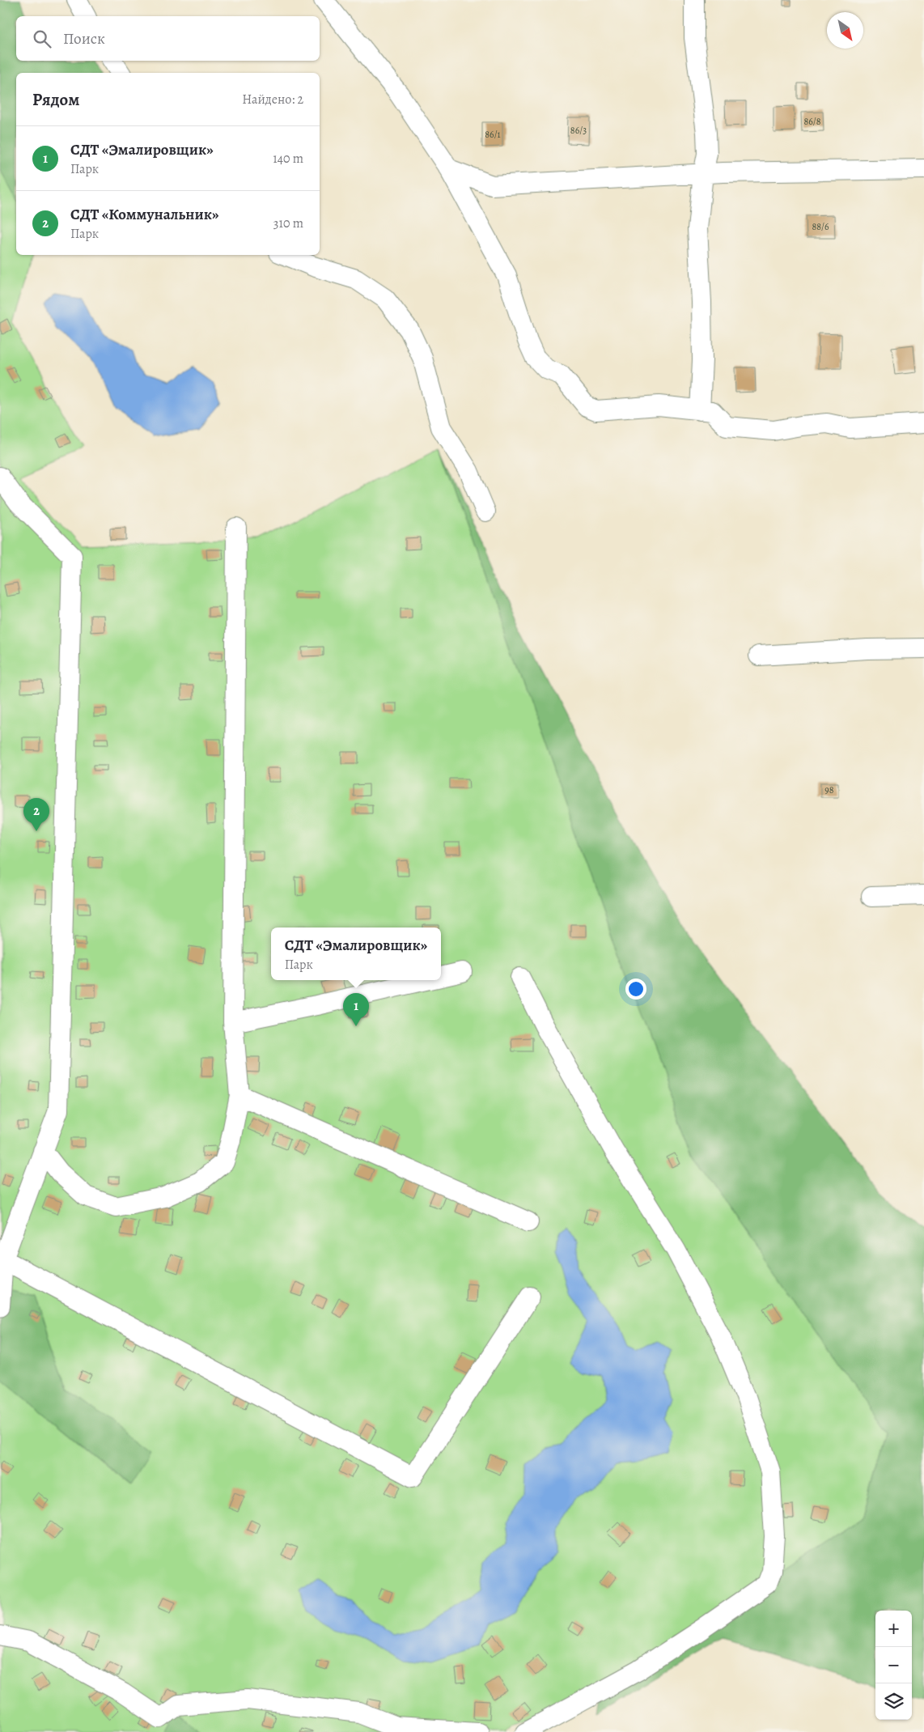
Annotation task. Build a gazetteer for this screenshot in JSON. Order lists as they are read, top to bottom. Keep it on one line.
{"house_numbers":["86/8","86/3","86/1","88/6","98"],"north":"bottom right","page":{"search":"Поиск","heading":["Рядом","Найдено: 2"],"list":[{"mark":"1","name":"СДТ «Эмалировщик»","note":"Парк","value":"140 m"},{"mark":"2","name":"СДТ «Коммунальник»","note":"Парк","value":"310 m"}],"pins":["2","1"],"popup":["СДТ «Эмалировщик»","Парк"],"map_buttons":["+","−"]}}
